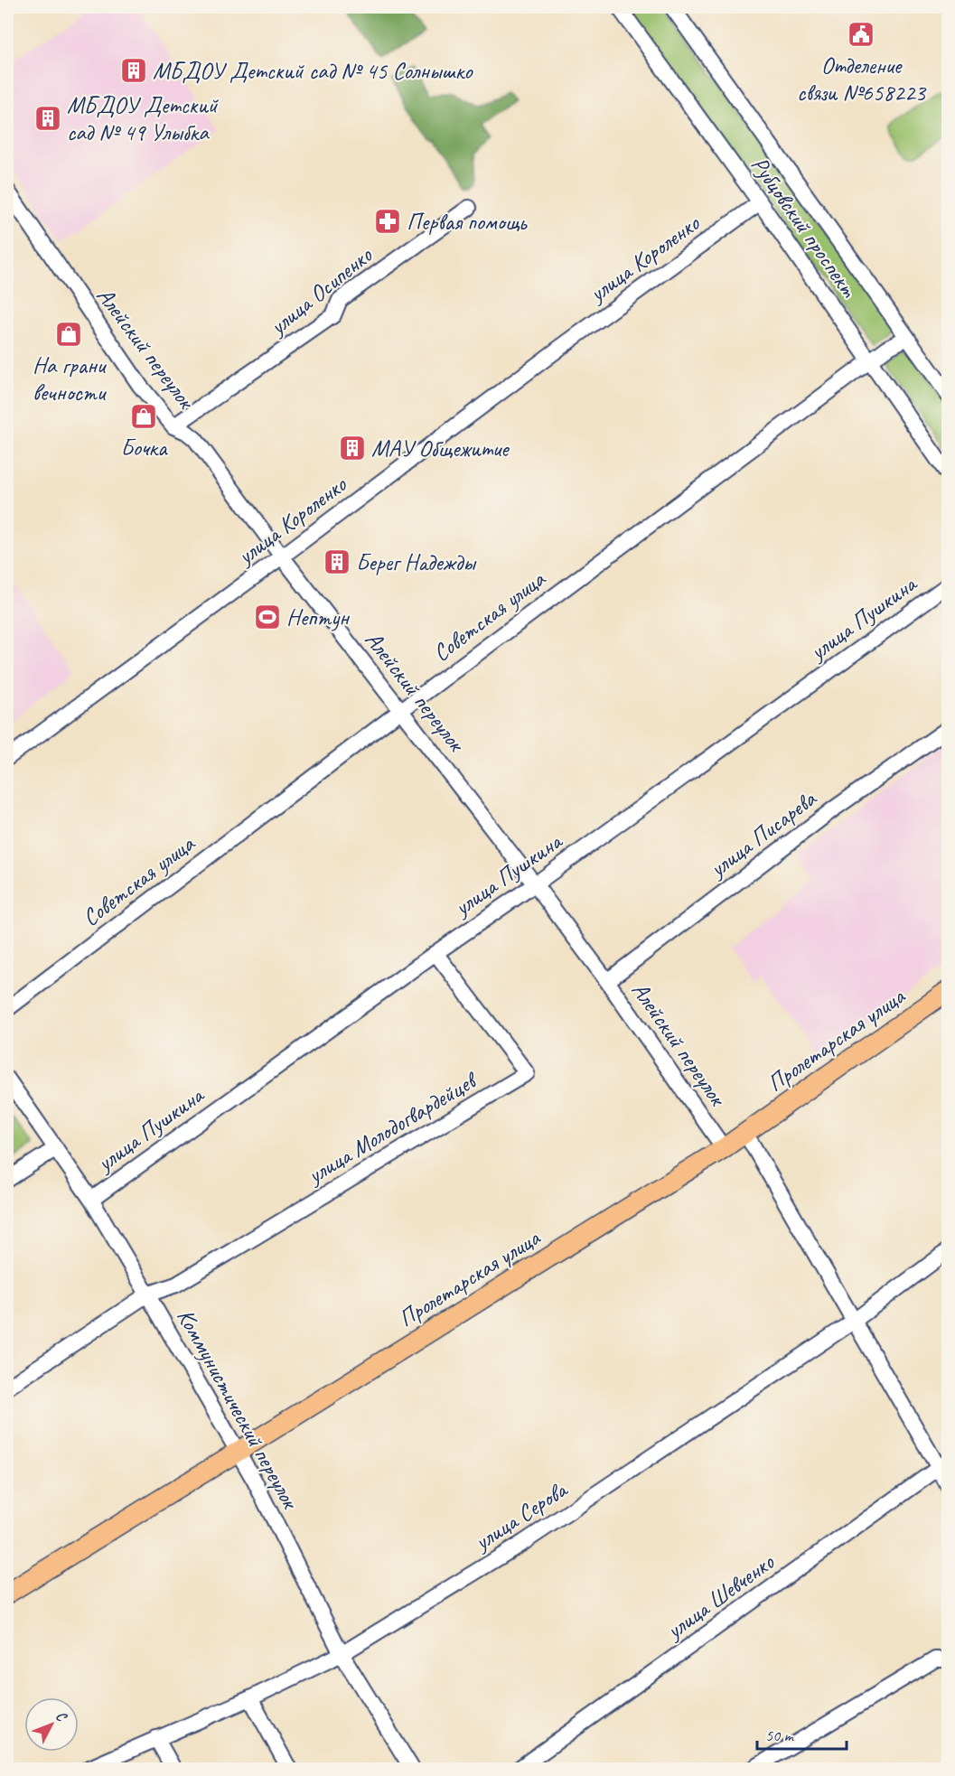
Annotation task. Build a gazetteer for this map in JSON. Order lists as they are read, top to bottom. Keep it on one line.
{"streets":{"main road":["Пролетарская улица"],"street":["Рубцовский проспект","улица Короленко","улица Осипенко","Алейский переулок","Советская улица","улица Пушкина","улица Писарева","улица Молодогвардейцев","Коммунистический переулок","улица Серова","улица Шевченко"]},"crossings":[["Рубцовский проспект","улица Короленко"],["Рубцовский проспект","Советская улица"],["улица Короленко","Алейский переулок"],["улица Осипенко","Алейский переулок"],["Алейский переулок","Советская улица"],["Алейский переулок","улица Пушкина"],["Алейский переулок","улица Писарева"],["Алейский переулок","Пролетарская улица"],["улица Пушкина","улица Молодогвардейцев"],["улица Пушкина","Коммунистический переулок"],["Пролетарская улица","Коммунистический переулок"],["улица Молодогвардейцев","Коммунистический переулок"],["Коммунистический переулок","улица Серова"]],"places":{"public building":["Отделение связи №658223"],"building":["МБДОУ Детский сад № 45 Солнышко","МБДОУ Детский сад № 49 Улыбка","МАУ Общежитие","Берег Надежды"],"pharmacy":["Первая помощь"],"shop":["На грани вечности","Бочка"],"sports":["Нептун"]},"scale_bar":"50 m","north":"top right"}
